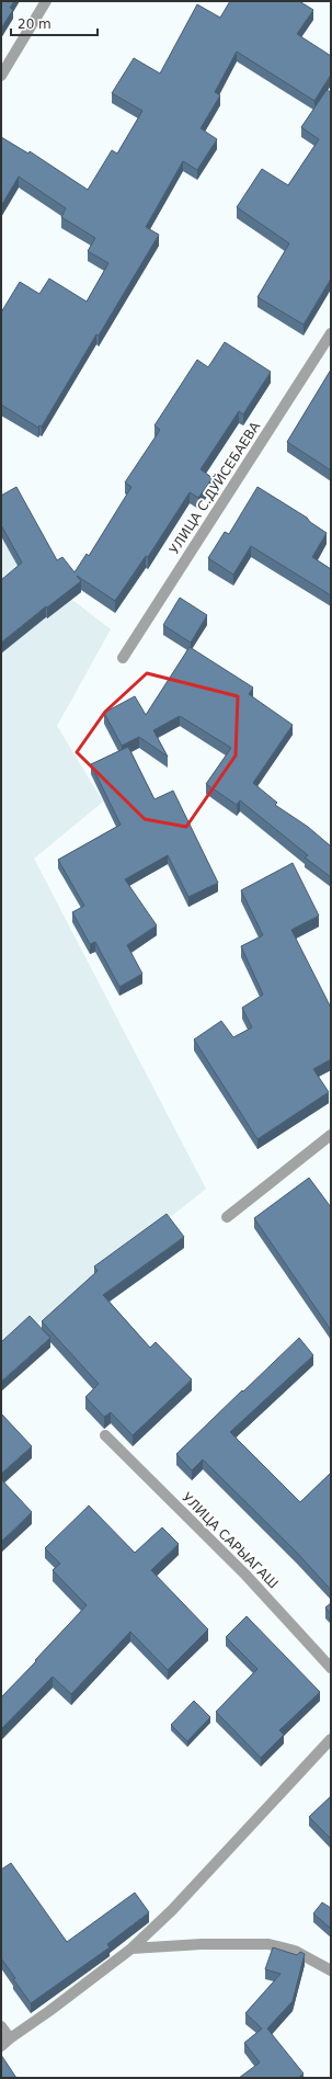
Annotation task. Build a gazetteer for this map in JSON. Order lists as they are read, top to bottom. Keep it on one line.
{"streets":{"street":["УЛИЦА С.ДУЙСЕБАЕВА","УЛИЦА САРЫАГАШ"]},"scale_bar":"20 m"}
